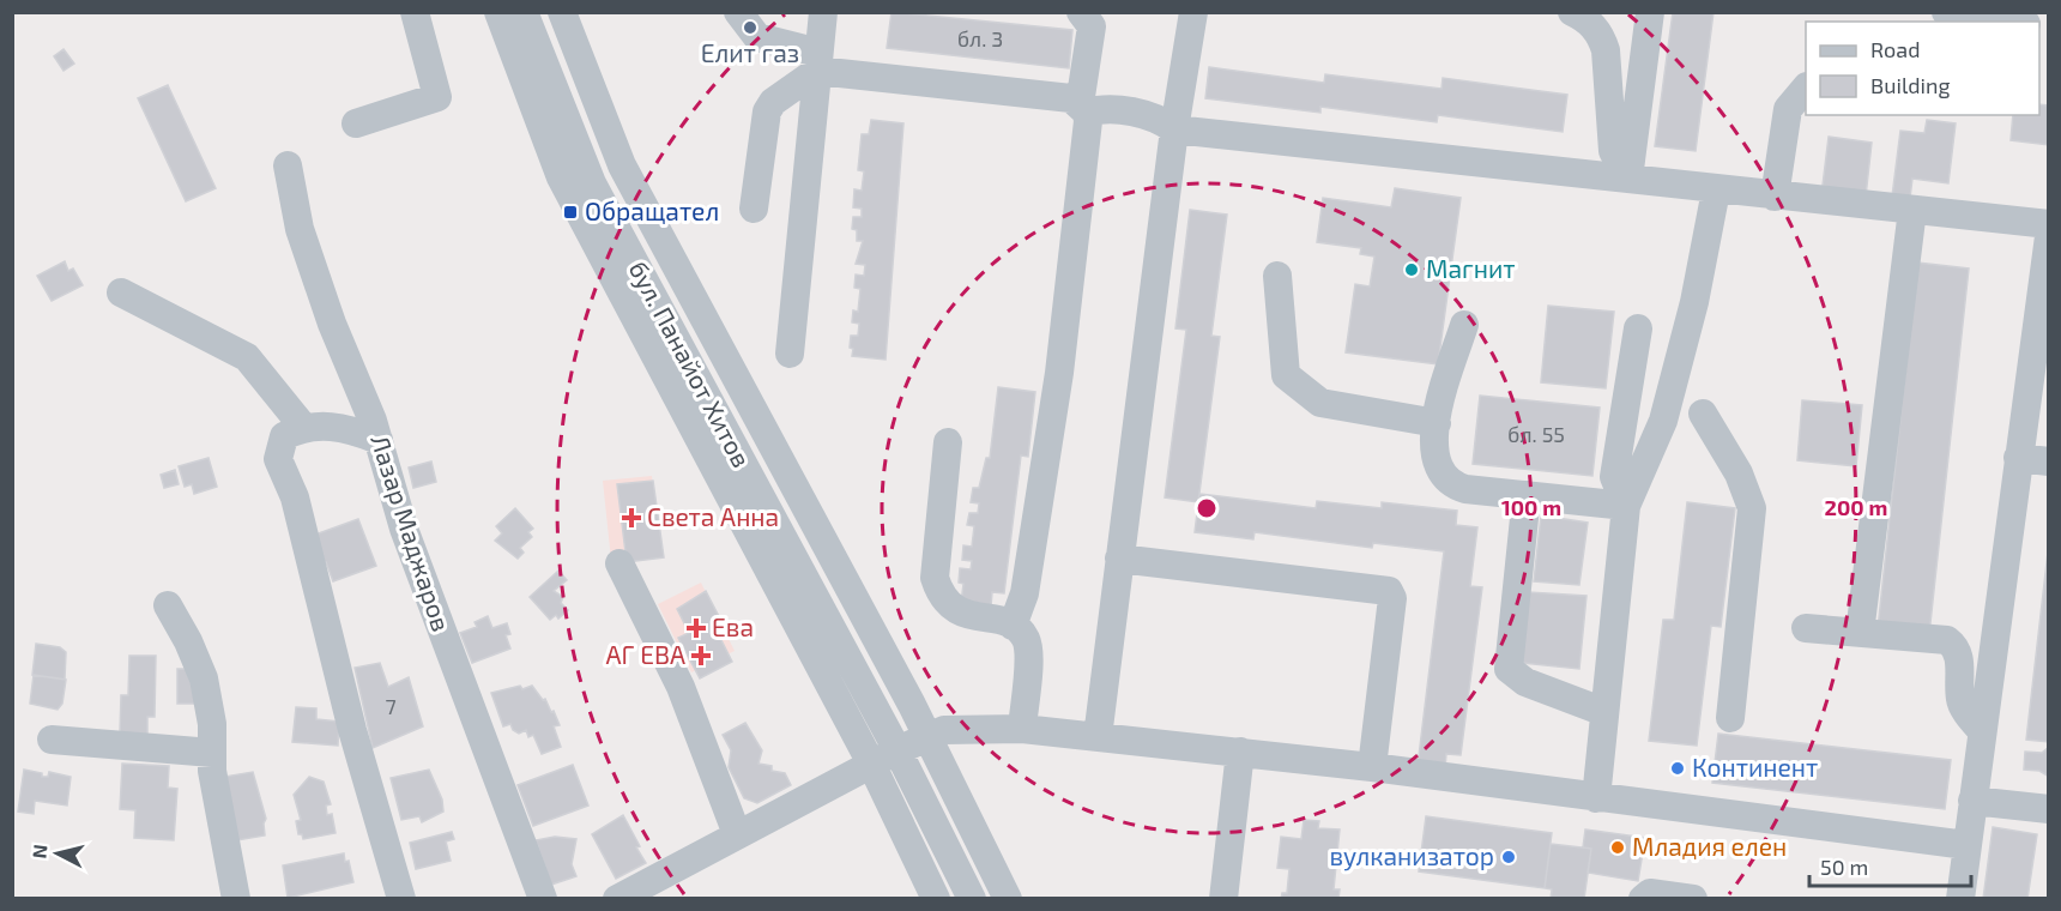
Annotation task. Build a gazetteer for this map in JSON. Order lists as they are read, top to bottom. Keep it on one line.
{"streets":{"street":["бул. Панайот Хитов","Лазар Маджаров"]},"places":{"other":["Елит газ","Магнит","Континент","Младия елен","вулканизатор"],"transit":["Обращател"],"health":["Света Анна","Ева","АГ ЕВА"]},"house_numbers":["бл. 3","бл. 55","7"],"legend":["Road","Building"],"scale_bar":"50 m","north":"left","rings":["100 m","200 m"]}
